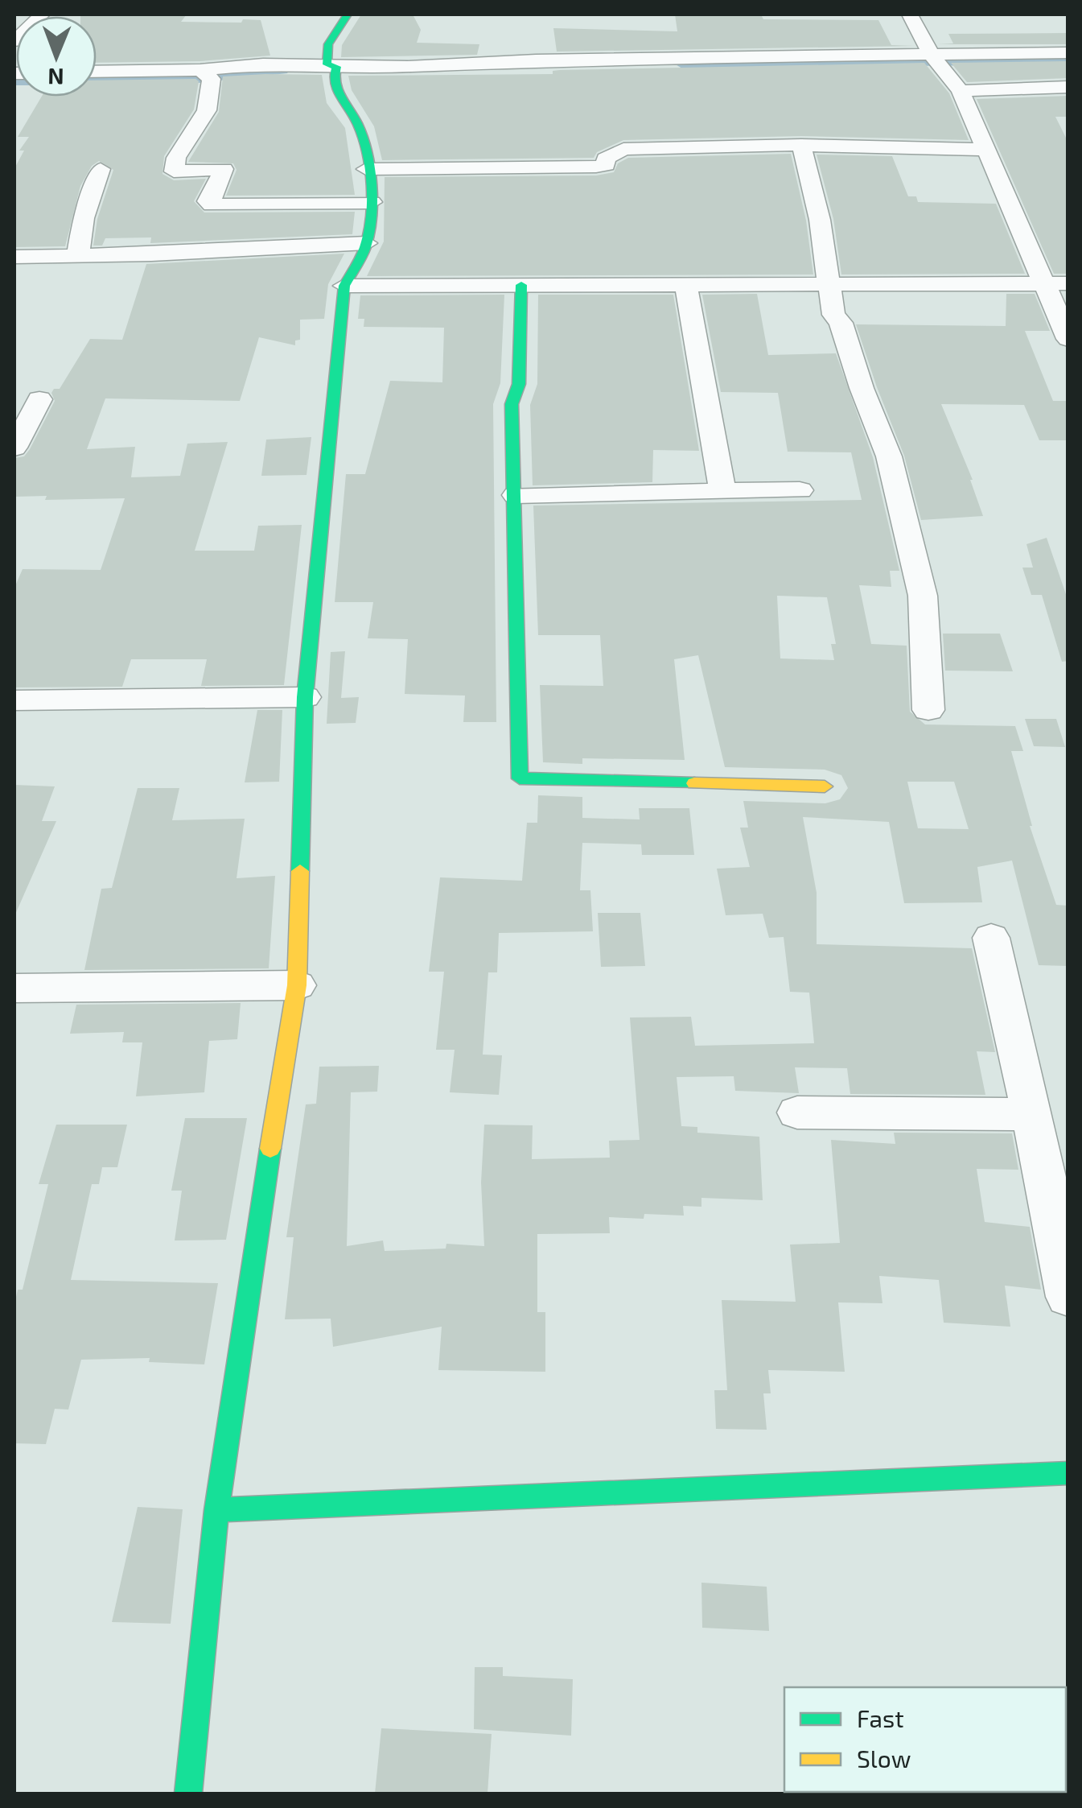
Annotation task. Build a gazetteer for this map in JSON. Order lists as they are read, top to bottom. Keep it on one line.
{"legend":["Fast","Slow"],"north":"bottom"}
